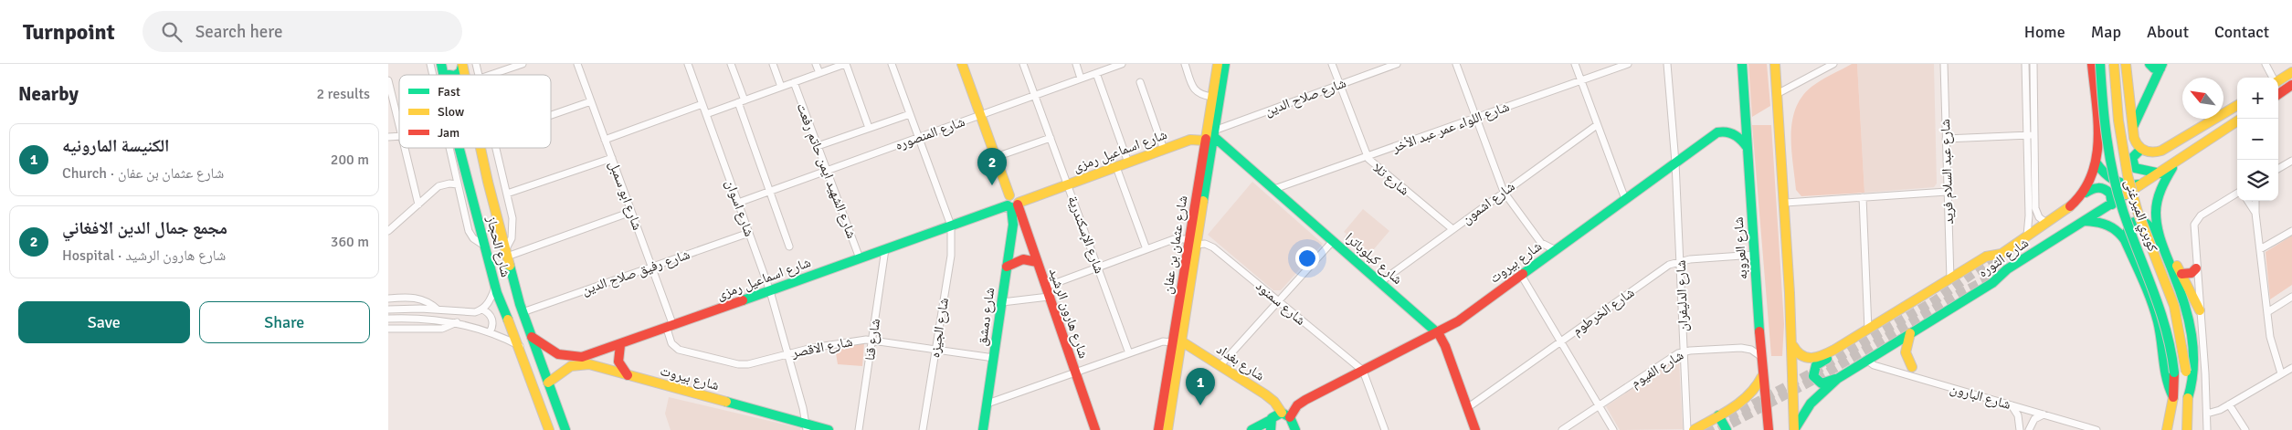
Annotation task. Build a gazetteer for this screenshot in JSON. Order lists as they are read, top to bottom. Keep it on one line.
{"streets":{"main road":["شارع اسماعيل رمزى","كوبري الميرغنى","شارع عثمان بن عفان","شارع الحجاز","شارع العروبه","شارع الثوره","شارع كيلوباترا","شارع بيروت","شارع هارون الرشيد","شارع دمشق","شارع بغداد"],"street":["شارع صلاح الدين","شارع اللواء عمر عبد الأخر","شارع المنصوره","شارع الشهيد ايمن حاتم رفعت","شارع عبد السلام فريد","شارع تلا","شارع ابو سمبل","شارع اشمون","شارع اسوان","شارع الإسكندرية","شارع رفيق صلاح الدين","شارع الدليفران","شارع سمنود","شارع الخرطوم","شارع الجيزه","شارع قنا","شارع الاقصر","شارع الفيوم","شارع البارون"]},"crossings":[["شارع صلاح الدين","شارع تلا"],["شارع صلاح الدين","شارع عثمان بن عفان"],["شارع صلاح الدين","شارع كيلوباترا"],["شارع اللواء عمر عبد الأخر","شارع تلا"],["شارع اللواء عمر عبد الأخر","شارع كيلوباترا"],["شارع المنصوره","شارع الشهيد ايمن حاتم رفعت"],["شارع المنصوره","شارع اسوان"],["شارع المنصوره","شارع الإسكندرية"],["شارع اسماعيل رمزى","شارع الشهيد ايمن حاتم رفعت"],["شارع اسماعيل رمزى","شارع ابو سمبل"],["شارع اسماعيل رمزى","شارع اسوان"],["شارع اسماعيل رمزى","شارع الإسكندرية"],["شارع اسماعيل رمزى","شارع عثمان بن عفان"],["شارع اسماعيل رمزى","شارع الحجاز"],["شارع اسماعيل رمزى","شارع هارون الرشيد"],["شارع اسماعيل رمزى","شارع دمشق"],["شارع اسماعيل رمزى","شارع الجيزه"],["شارع اسماعيل رمزى","شارع قنا"],["شارع اسماعيل رمزى","شارع الاقصر"],["شارع عبد السلام فريد","شارع الثوره"],["شارع تلا","شارع اشمون"],["شارع ابو سمبل","شارع رفيق صلاح الدين"],["شارع ابو سمبل","شارع الاقصر"],["شارع اشمون","شارع كيلوباترا"],["شارع اسوان","شارع بيروت"],["شارع اسوان","شارع رفيق صلاح الدين"],["شارع اسوان","شارع الاقصر"],["شارع عثمان بن عفان","شارع كيلوباترا"],["شارع عثمان بن عفان","شارع سمنود"],["شارع عثمان بن عفان","شارع بغداد"],["شارع الحجاز","شارع بيروت"],["شارع الحجاز","شارع رفيق صلاح الدين"],["شارع العروبه","شارع بيروت"],["شارع العروبه","شارع الخرطوم"],["شارع العروبه","شارع الفيوم"],["شارع الثوره","شارع البارون"],["شارع كيلوباترا","شارع بيروت"],["شارع كيلوباترا","شارع الخرطوم"],["شارع بيروت","شارع الدليفران"],["شارع بيروت","شارع سمنود"],["شارع بيروت","شارع بغداد"],["شارع الدليفران","شارع الخرطوم"],["شارع الدليفران","شارع الفيوم"],["شارع هارون الرشيد","شارع دمشق"],["شارع دمشق","شارع الاقصر"],["شارع الجيزه","شارع الاقصر"],["شارع قنا","شارع الاقصر"]],"legend":["Fast","Slow","Jam"],"north":"top left","page":{"header":"Turnpoint","search":"Search here","nav":["Home","Map","About","Contact"],"heading":["Nearby","2 results"],"map_buttons":["+","−"],"list":[{"mark":"1","name":"الكنيسة المارونيه","note":"Church · شارع عثمان بن عفان","value":"200 m"},{"mark":"2","name":"مجمع جمال الدين الافغاني","note":"Hospital · شارع هارون الرشيد","value":"360 m"}],"pins":["2","1"],"buttons":["Save","Share"]}}
